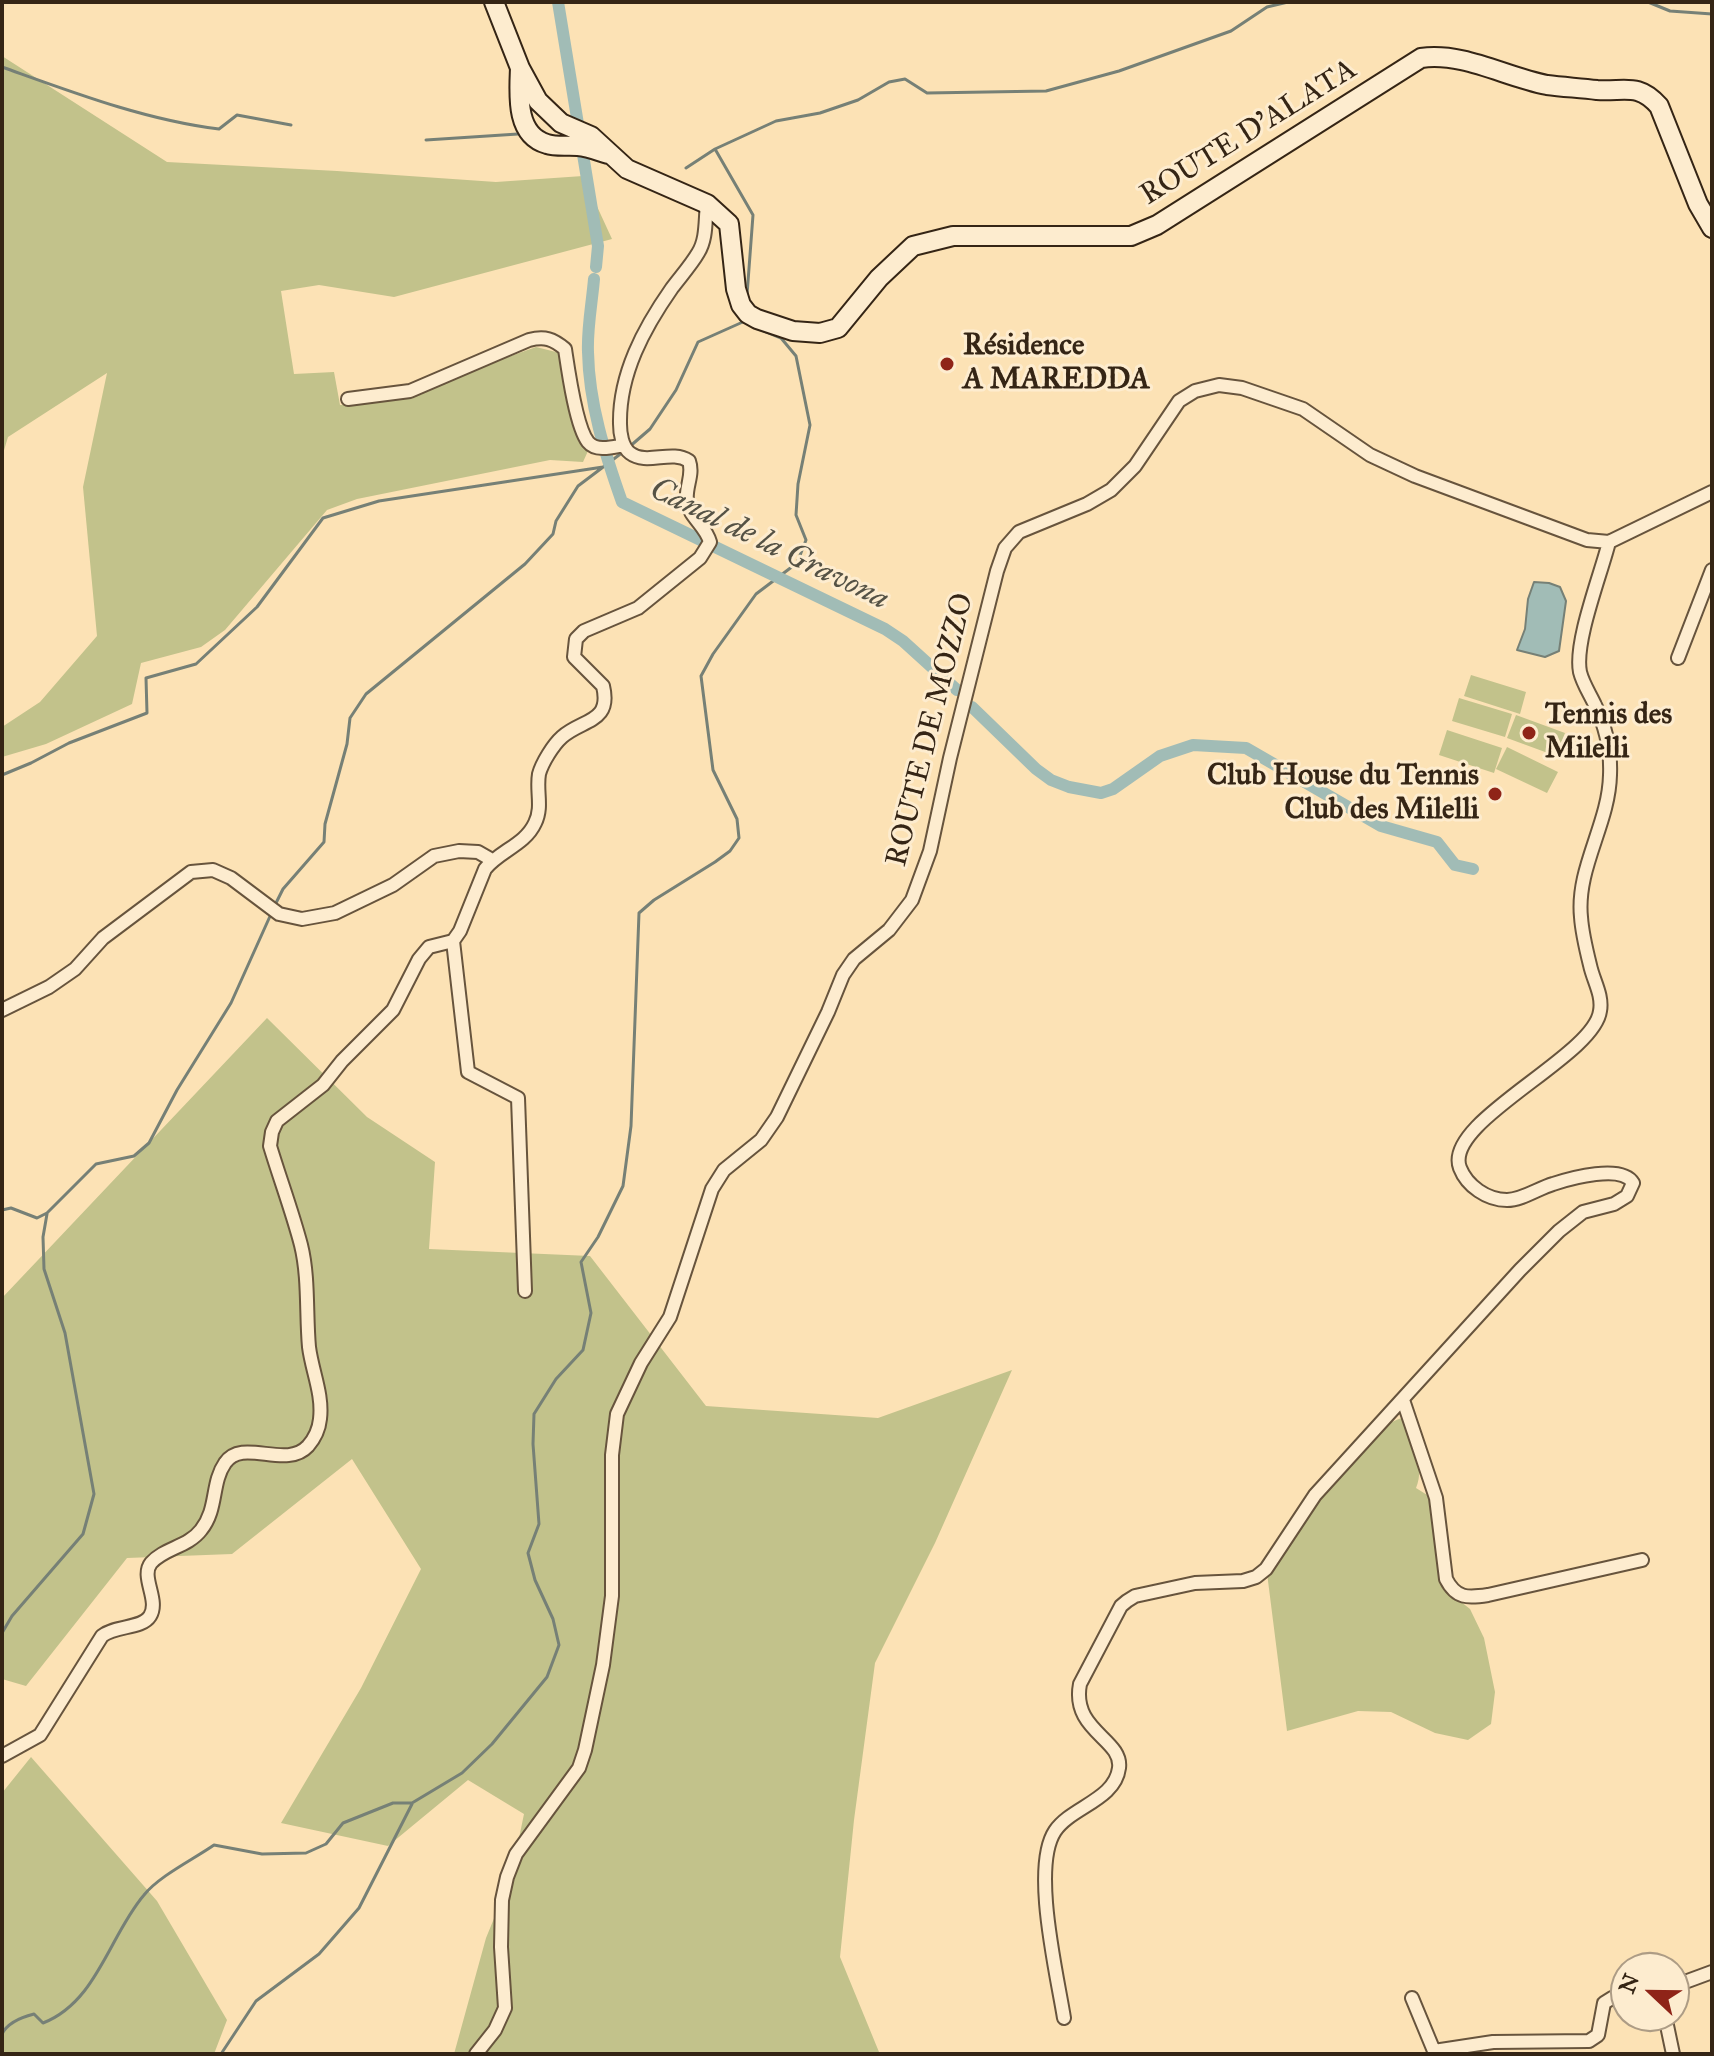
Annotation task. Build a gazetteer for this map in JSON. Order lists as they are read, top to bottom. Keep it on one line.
{"streets":{"street":["ROUTE D'ALATA","ROUTE DE MOZZO"]},"water":["Canal de la Gravona"],"places":["Résidence A MAREDDA","Tennis des Milelli","Club House du Tennis Club des Milelli"],"north":"left"}
